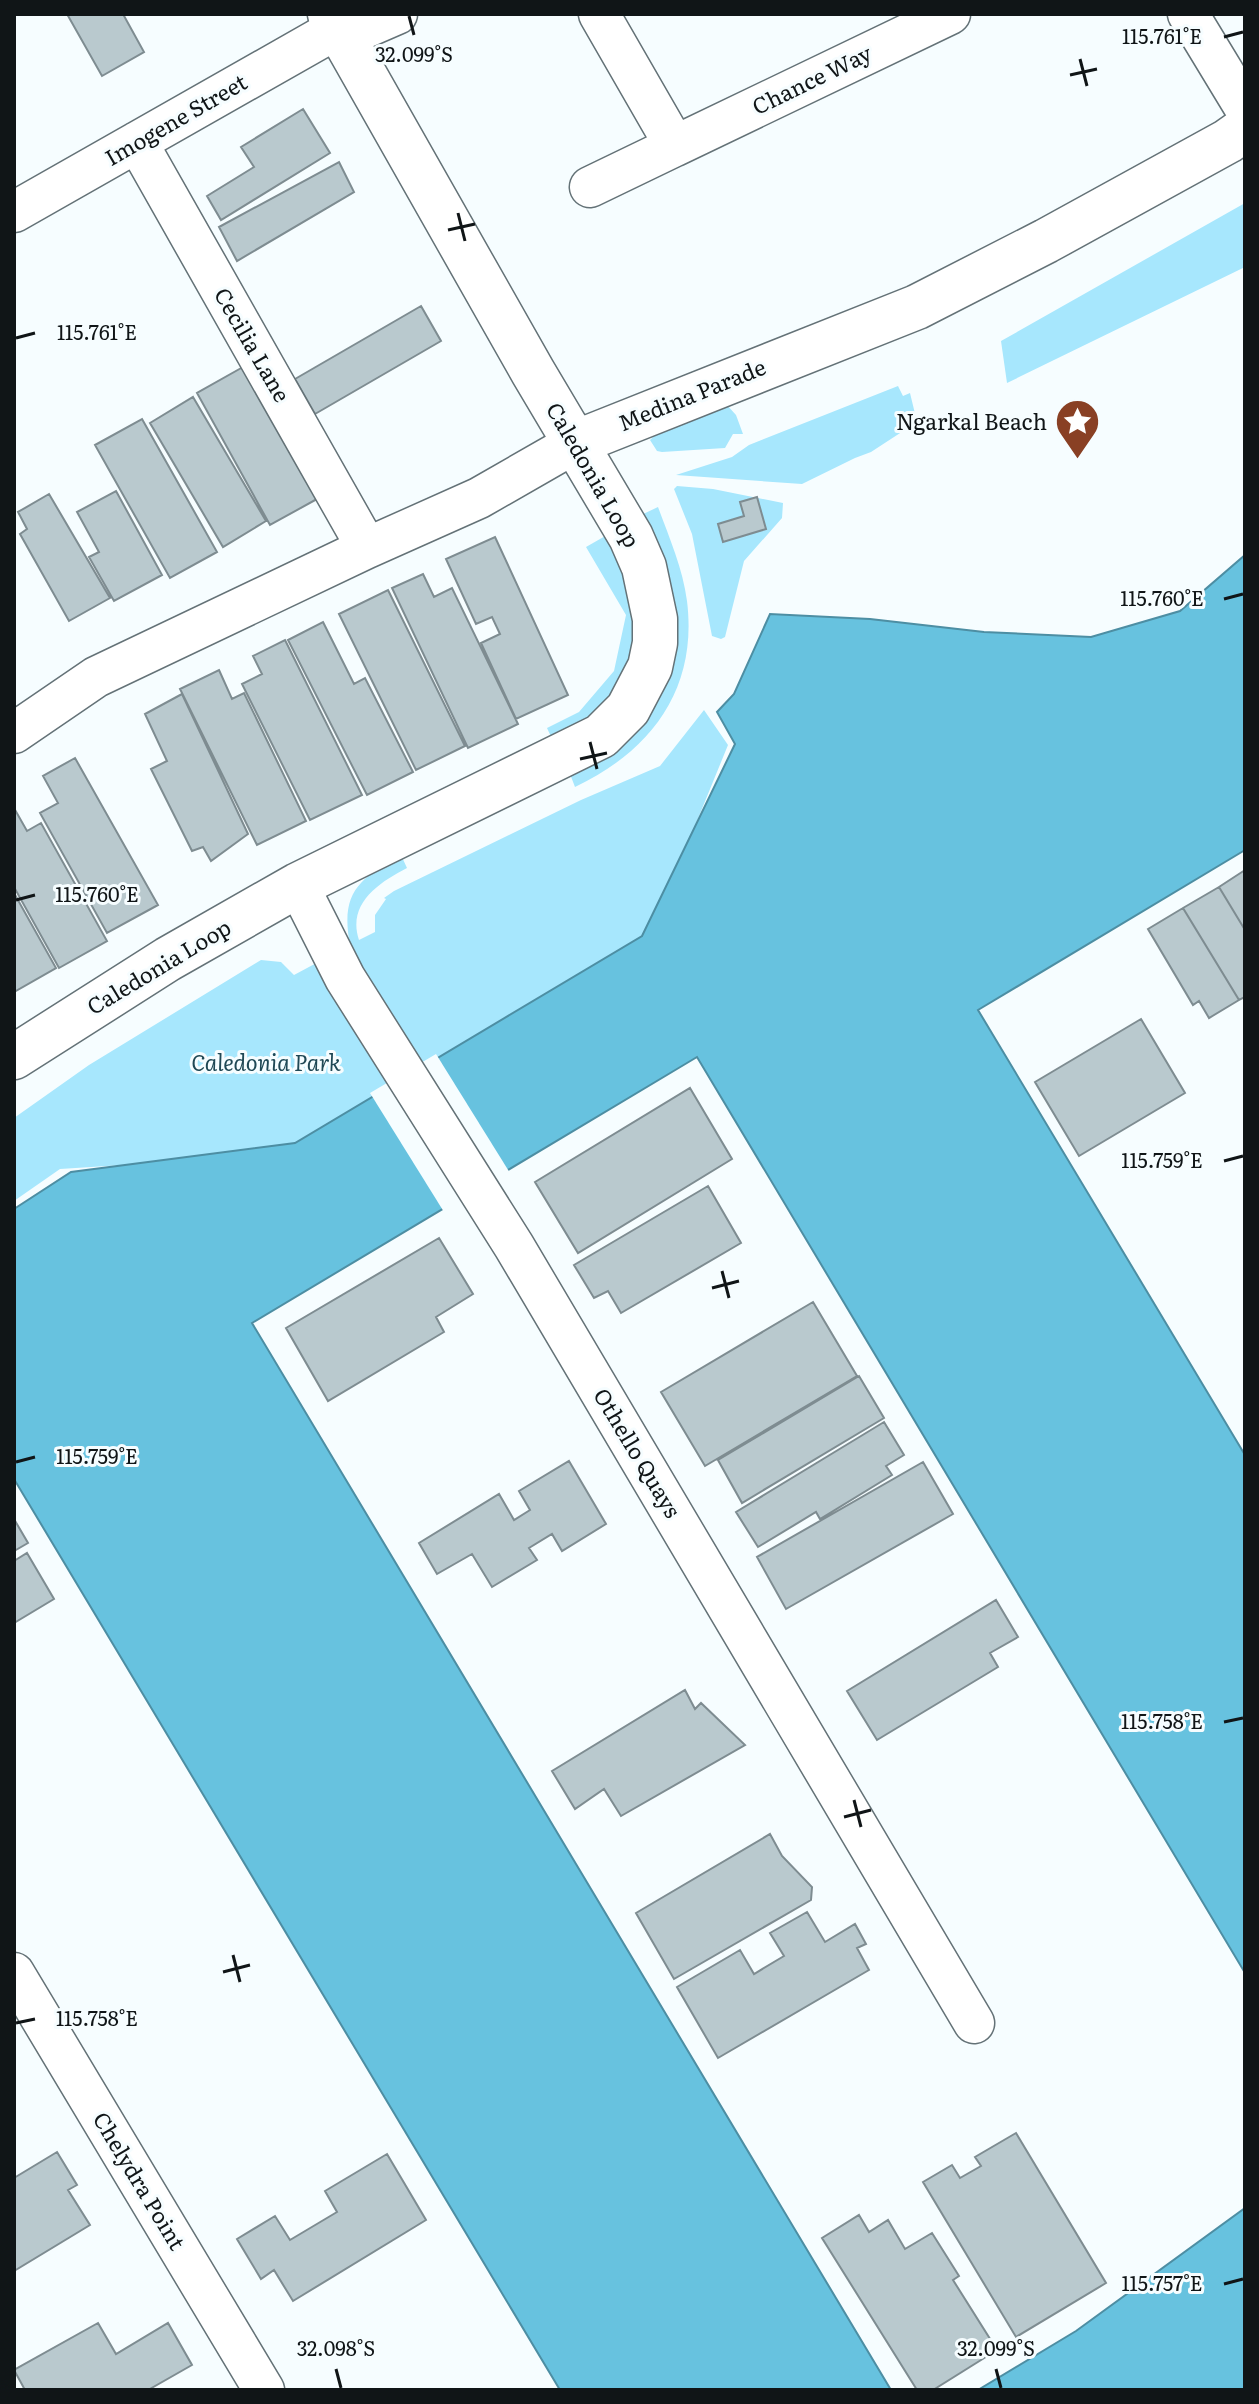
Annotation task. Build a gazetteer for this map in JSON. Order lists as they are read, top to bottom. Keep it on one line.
{"streets":{"street":["Chance Way","Imogene Street","Cecilia Lane","Medina Parade","Caledonia Loop","Othello Quays","Chelydra Point"]},"crossings":[["Imogene Street","Cecilia Lane"],["Imogene Street","Caledonia Loop"],["Cecilia Lane","Medina Parade"],["Medina Parade","Caledonia Loop"],["Caledonia Loop","Othello Quays"]],"parks":["Caledonia Park"],"places":{"place":["Ngarkal Beach"]},"coordinates":["115.761°E","32.099°S","115.760°E","115.759°E","115.758°E","115.757°E","32.098°S"]}
